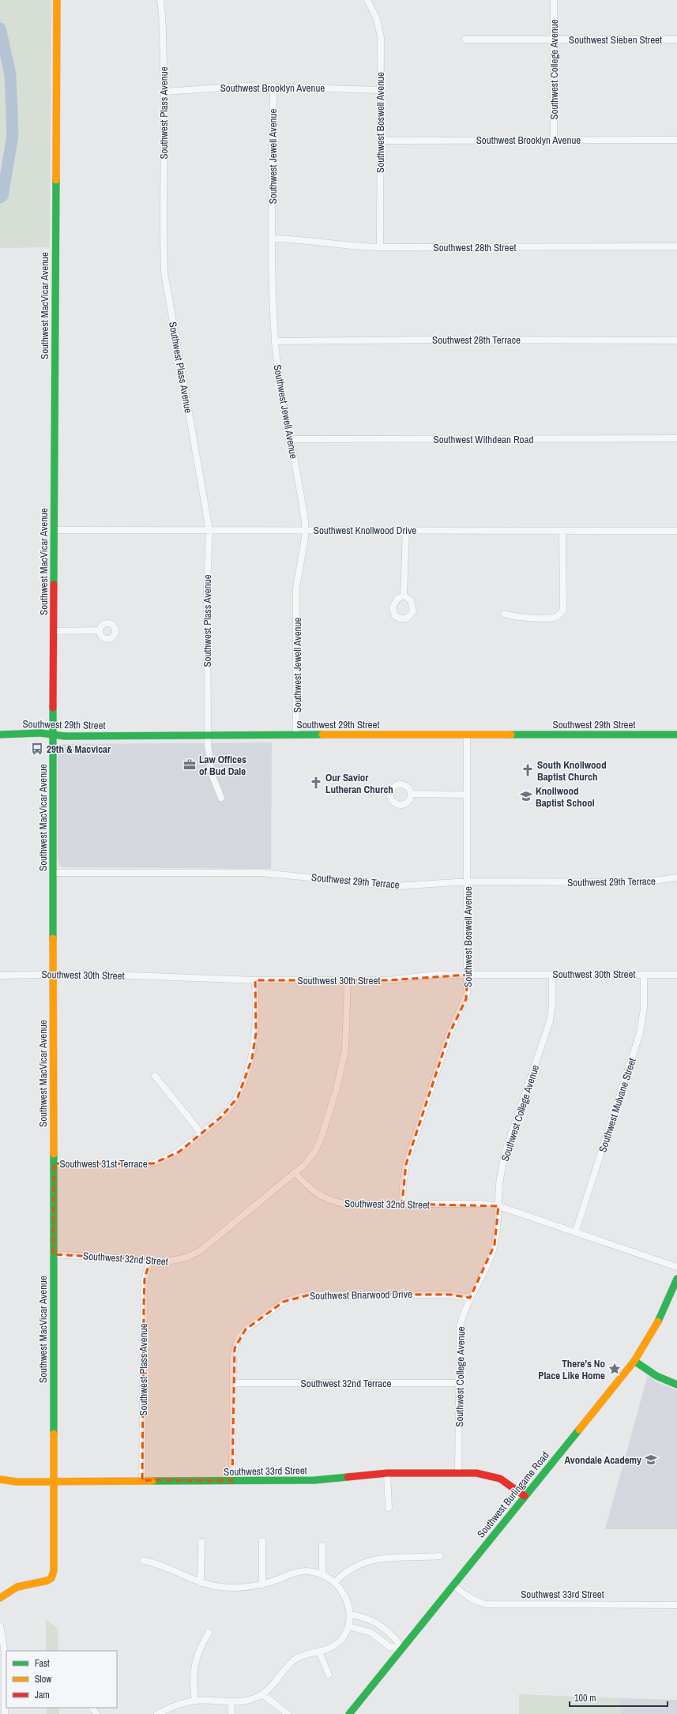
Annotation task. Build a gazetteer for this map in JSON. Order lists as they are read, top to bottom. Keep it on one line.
{"streets":{"street":["Southwest Sieben Street","Southwest College Avenue","Southwest Brooklyn Avenue","Southwest Plass Avenue","Southwest Boswell Avenue","Southwest Jewell Avenue","Southwest 28th Street","Southwest MacVicar Avenue","Southwest 28th Terrace","Southwest Withdean Road","Southwest Knollwood Drive","Southwest 29th Street","Southwest 29th Terrace","Southwest 30th Street","Southwest Mulvane Street","Southwest 31st Terrace","Southwest 32nd Street","Southwest Briarwood Drive","Southwest 32nd Terrace","Southwest 33rd Street","Southwest Burlingame Road"]},"crossings":[["Southwest Sieben Street","Southwest College Avenue"],["Southwest College Avenue","Southwest Brooklyn Avenue"],["Southwest College Avenue","Southwest 30th Street"],["Southwest College Avenue","Southwest 32nd Street"],["Southwest College Avenue","Southwest Briarwood Drive"],["Southwest College Avenue","Southwest 32nd Terrace"],["Southwest College Avenue","Southwest 33rd Street"],["Southwest Brooklyn Avenue","Southwest Plass Avenue"],["Southwest Brooklyn Avenue","Southwest Boswell Avenue"],["Southwest Brooklyn Avenue","Southwest Jewell Avenue"],["Southwest Plass Avenue","Southwest Knollwood Drive"],["Southwest Plass Avenue","Southwest 29th Street"],["Southwest Plass Avenue","Southwest 32nd Street"],["Southwest Plass Avenue","Southwest 33rd Street"],["Southwest Boswell Avenue","Southwest 28th Street"],["Southwest Boswell Avenue","Southwest 29th Street"],["Southwest Boswell Avenue","Southwest 29th Terrace"],["Southwest Boswell Avenue","Southwest 30th Street"],["Southwest Boswell Avenue","Southwest 32nd Street"],["Southwest Jewell Avenue","Southwest 28th Street"],["Southwest Jewell Avenue","Southwest 28th Terrace"],["Southwest Jewell Avenue","Southwest Withdean Road"],["Southwest Jewell Avenue","Southwest Knollwood Drive"],["Southwest Jewell Avenue","Southwest 29th Street"],["Southwest MacVicar Avenue","Southwest Knollwood Drive"],["Southwest MacVicar Avenue","Southwest 29th Street"],["Southwest MacVicar Avenue","Southwest 29th Terrace"],["Southwest MacVicar Avenue","Southwest 30th Street"],["Southwest MacVicar Avenue","Southwest 31st Terrace"],["Southwest MacVicar Avenue","Southwest 32nd Street"],["Southwest MacVicar Avenue","Southwest 33rd Street"],["Southwest 30th Street","Southwest Mulvane Street"],["Southwest Mulvane Street","Southwest 32nd Street"],["Southwest Briarwood Drive","Southwest 32nd Terrace"],["Southwest Briarwood Drive","Southwest 33rd Street"],["Southwest 33rd Street","Southwest Burlingame Road"]],"places":{"bus stop":["29th & Macvicar"],"office":["Law Offices of Bud Dale"],"church":["South Knollwood Baptist Church","Our Savior Lutheran Church"],"school or university":["Knollwood Baptist School","Avondale Academy"],"place":["There’s No Place Like Home"]},"legend":["Fast","Slow","Jam"],"scale_bar":"100 m"}
